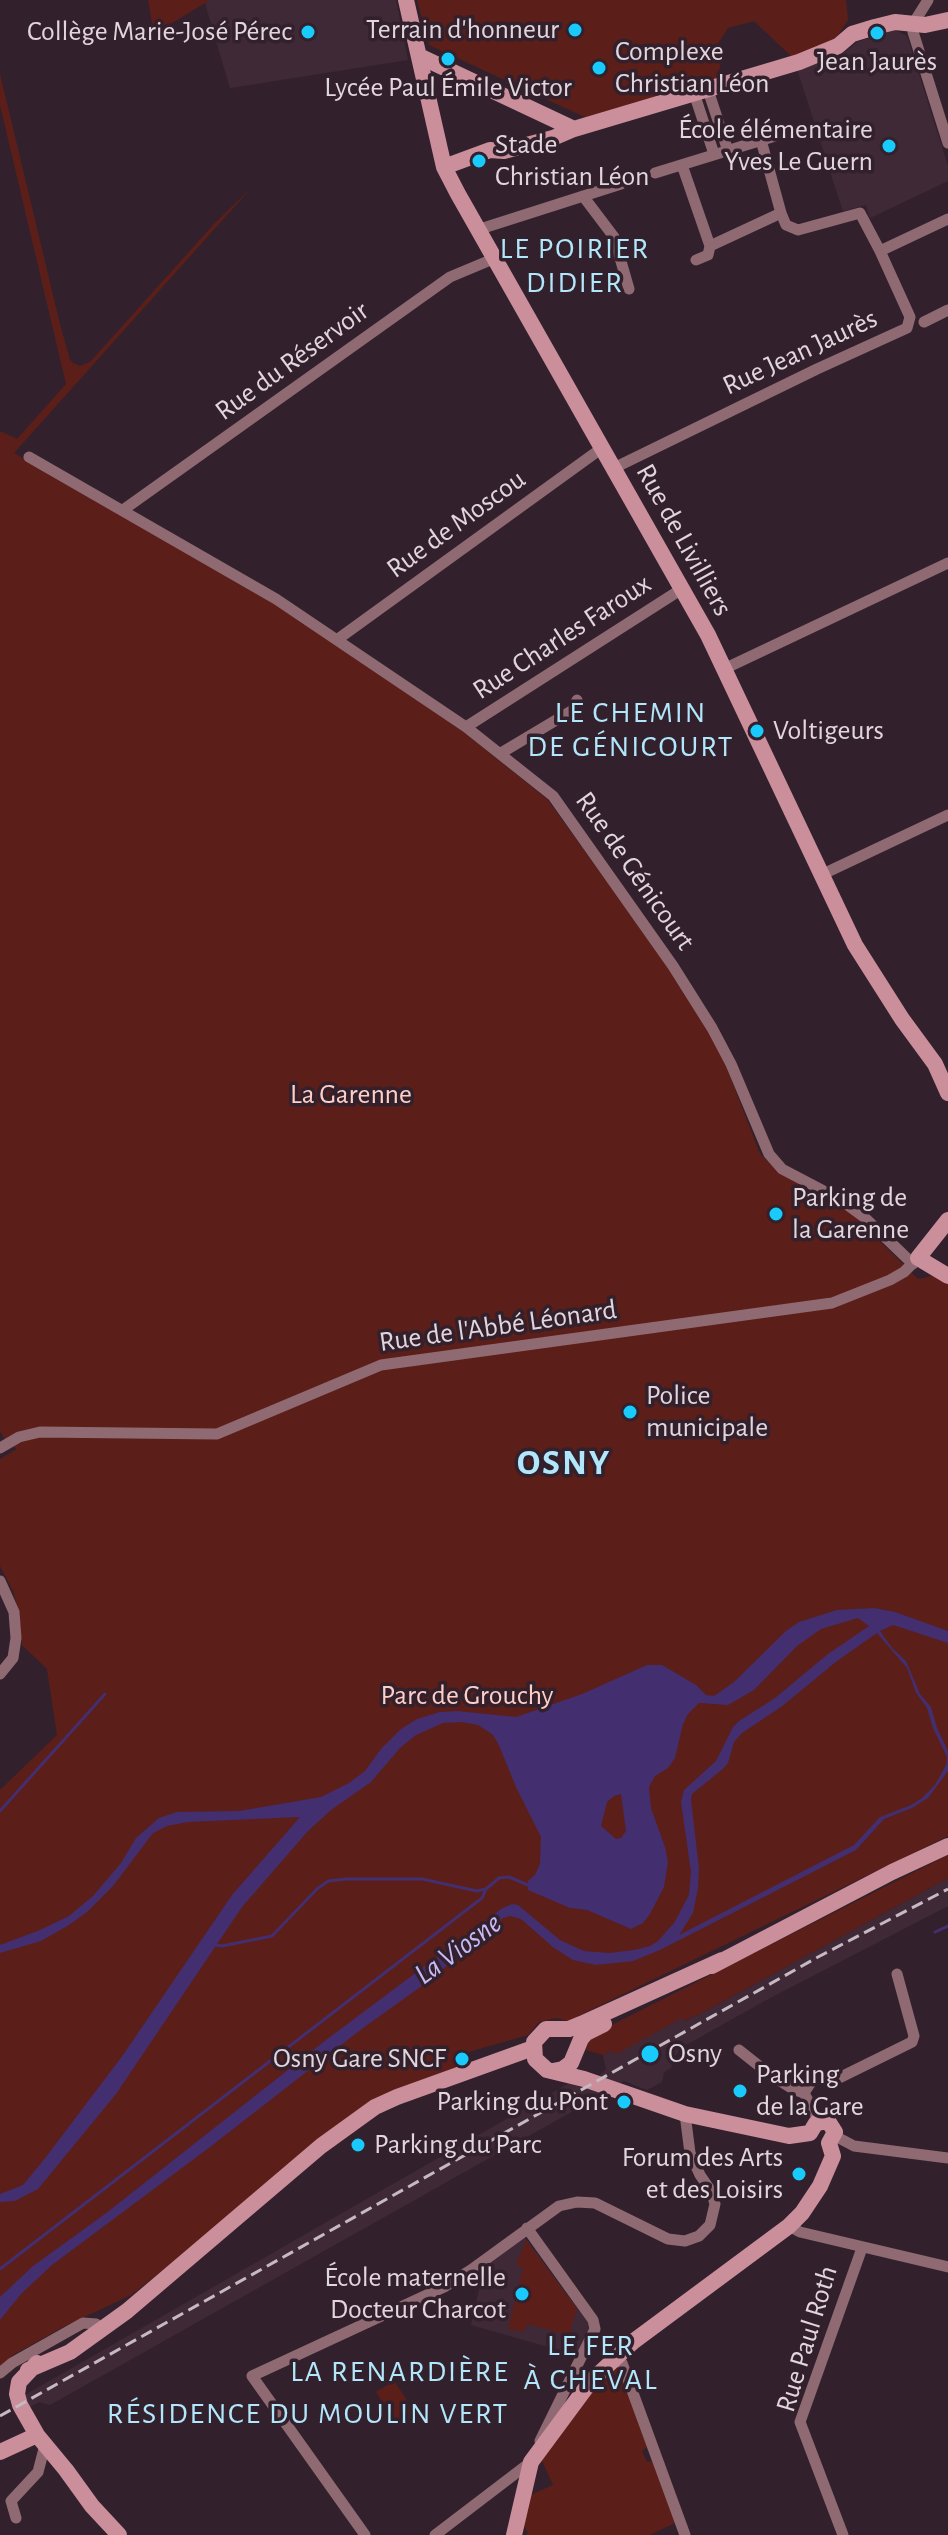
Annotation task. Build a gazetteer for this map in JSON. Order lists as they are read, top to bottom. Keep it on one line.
{"streets":{"street":["Rue Jean Jaurès","Rue du Réservoir","Rue de Moscou","Rue de Livilliers","Rue Charles Faroux","Rue de Génicourt","Rue de l'Abbé Léonard","Rue Paul Roth"]},"crossings":[["Rue Jean Jaurès","Rue de Livilliers"],["Rue du Réservoir","Rue de Livilliers"],["Rue du Réservoir","Rue de Génicourt"],["Rue de Moscou","Rue de Livilliers"],["Rue de Moscou","Rue de Génicourt"],["Rue de Livilliers","Rue Charles Faroux"],["Rue Charles Faroux","Rue de Génicourt"],["Rue de Génicourt","Rue de l'Abbé Léonard"]],"districts":["LE POIRIER DIDIER","LE CHEMIN DE GÉNICOURT","OSNY","LE FER À CHEVAL","LA RENARDIÈRE","RÉSIDENCE DU MOULIN VERT"],"water":["La Viosne"],"parks":["La Garenne","Parc de Grouchy"],"places":["Terrain d'honneur","Collège Marie-José Pérec","Jean Jaurès","Lycée Paul Émile Victor","Complexe Christian Léon","École élémentaire Yves Le Guern","Stade Christian Léon","Voltigeurs","Parking de la Garenne","Police municipale","Osny","Osny Gare SNCF","Parking de la Gare","Parking du Pont","Parking du Parc","Forum des Arts et des Loisirs","École maternelle Docteur Charcot"]}
